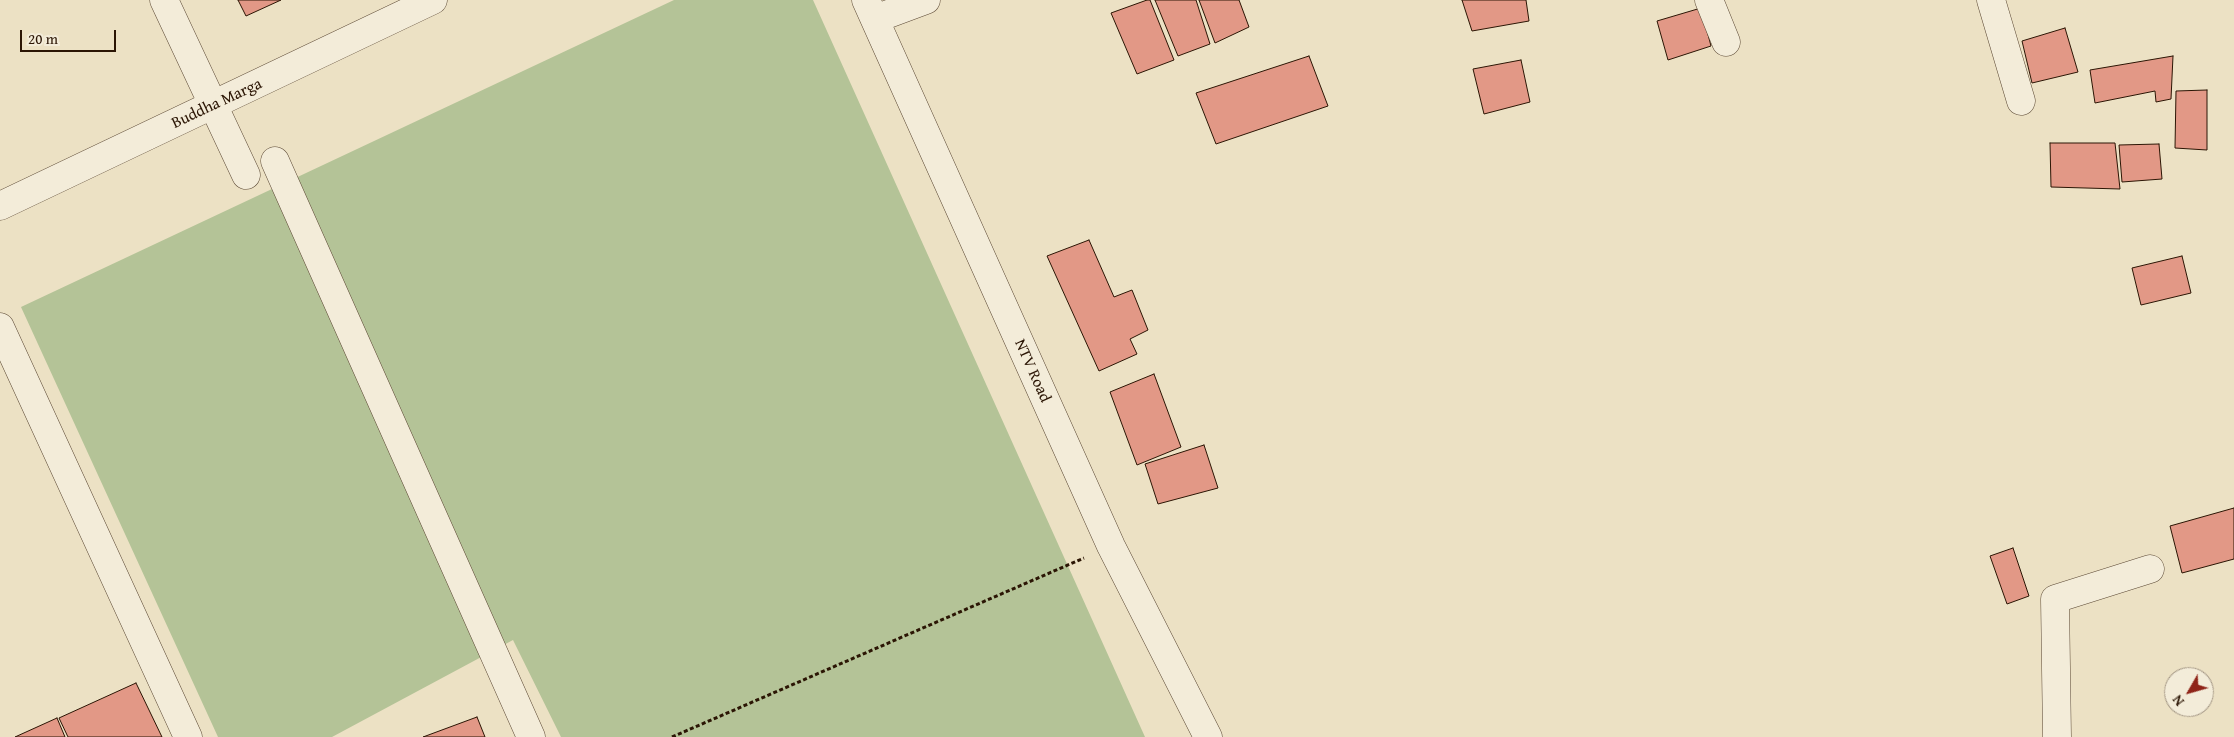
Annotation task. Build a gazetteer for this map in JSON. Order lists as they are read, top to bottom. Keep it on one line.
{"streets":{"street":["Buddha Marga","NTV Road"]},"scale_bar":"20 m","north":"bottom left"}
